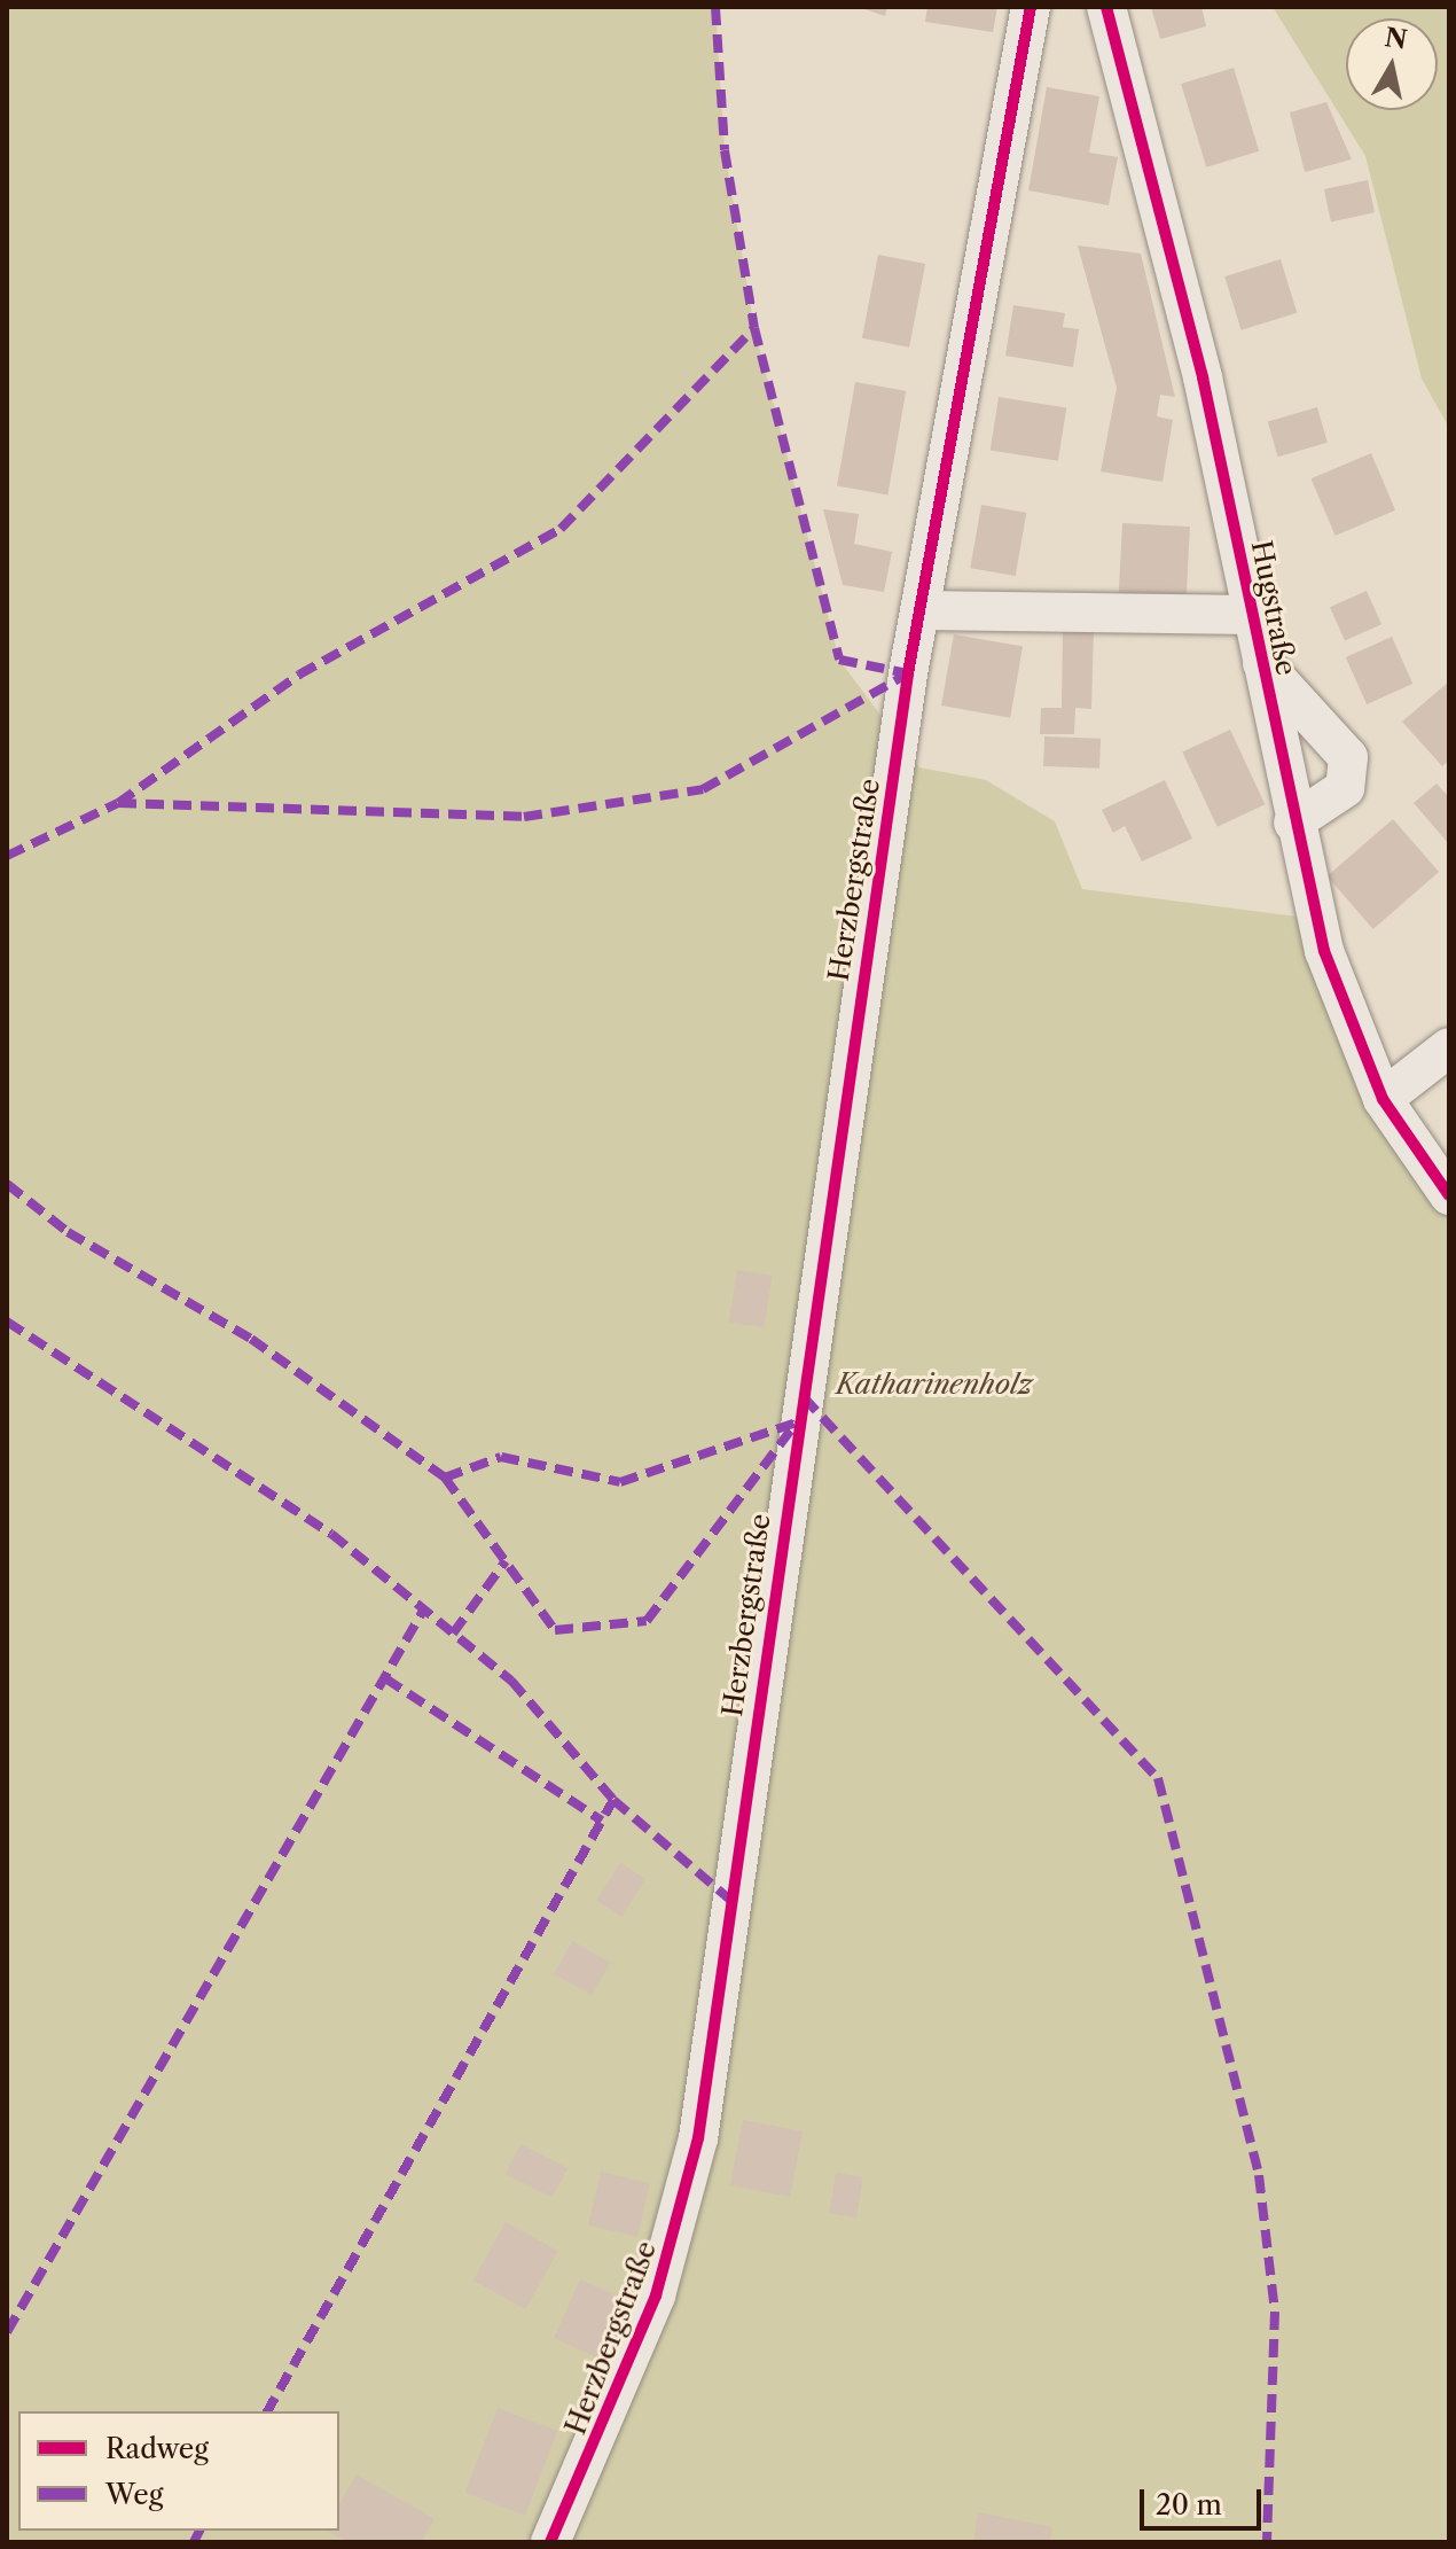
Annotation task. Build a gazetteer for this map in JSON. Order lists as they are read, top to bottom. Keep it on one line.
{"streets":{"street":["Hugstraße","Herzbergstraße"]},"crossings":[["Hugstraße","Herzbergstraße"]],"parks":["Katharinenholz"],"legend":["Radweg","Weg"],"scale_bar":"20 m","north":"top"}
